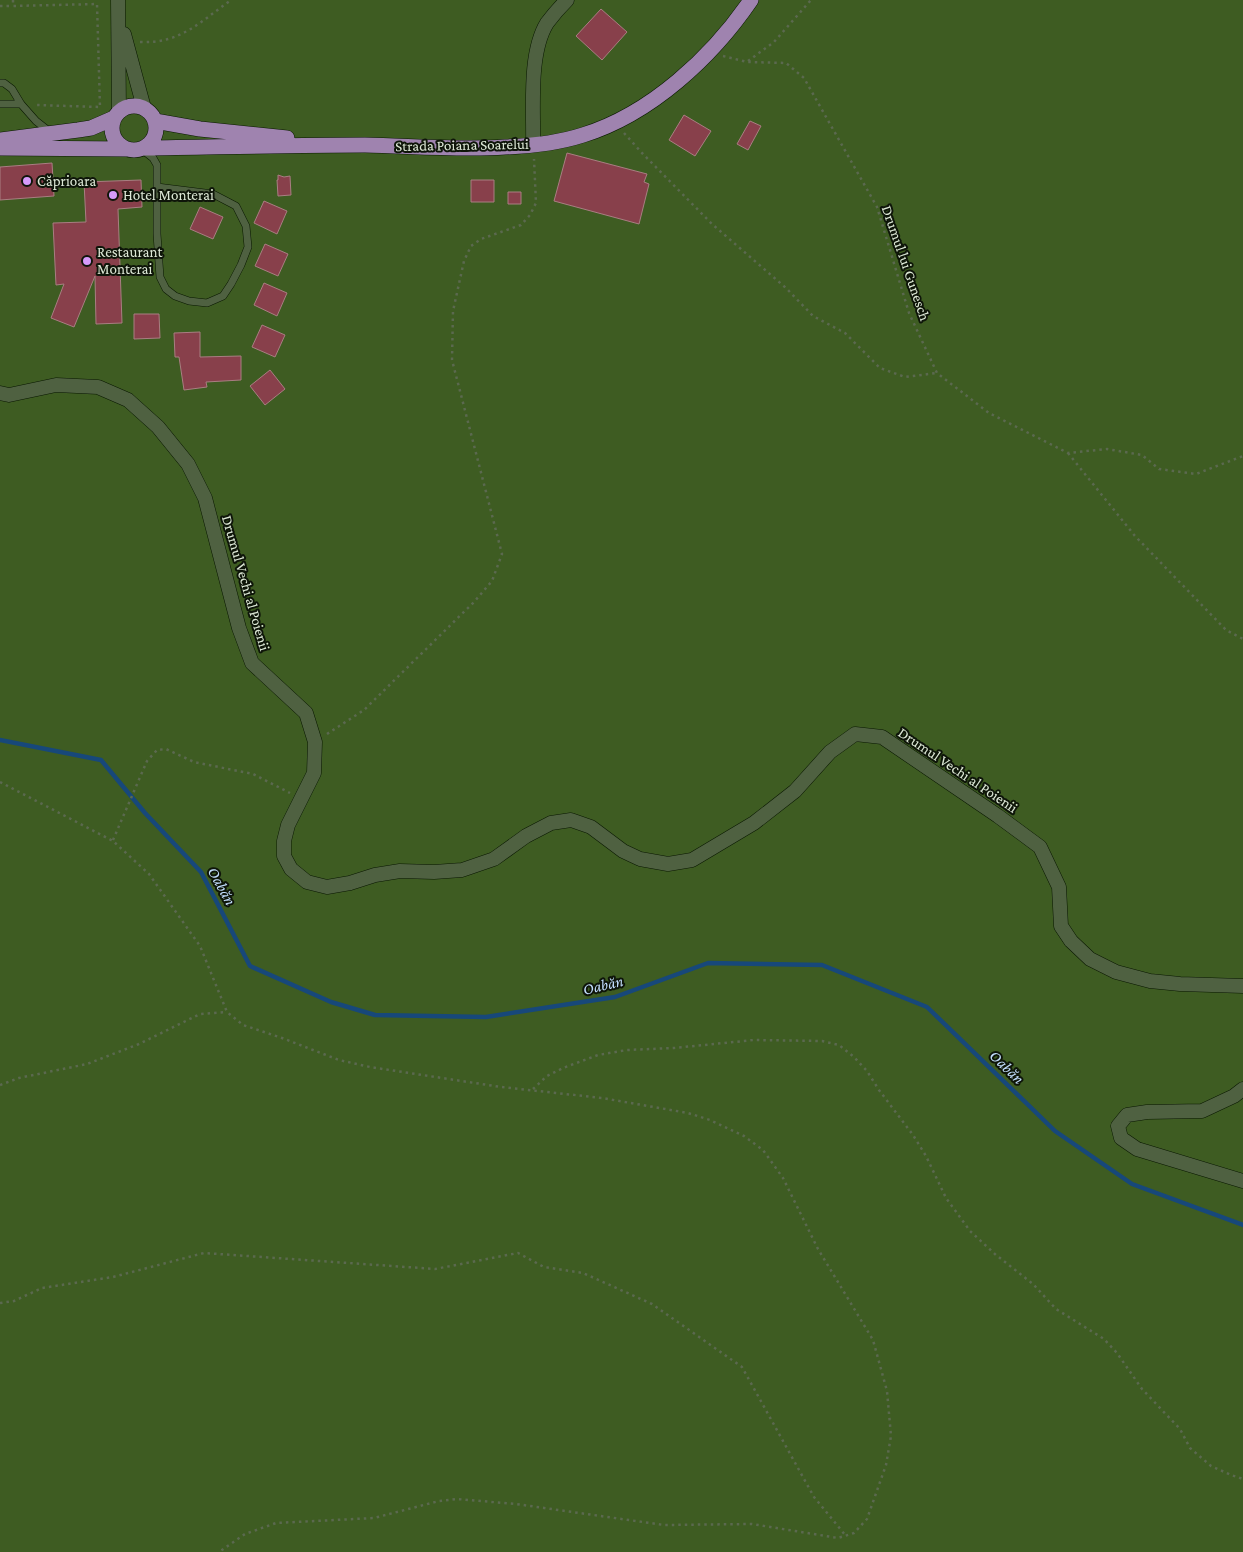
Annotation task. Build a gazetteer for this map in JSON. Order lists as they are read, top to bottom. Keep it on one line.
{"streets":{"main road":["Strada Poiana Soarelui"],"street":["Drumul Vechi al Poienii"],"path":["Drumul lui Gunesch"]},"crossings":[["Strada Poiana Soarelui","Drumul lui Gunesch"]],"water":["Oabăn"],"places":["Căprioara","Hotel Monterai","Restaurant Monterai"]}
